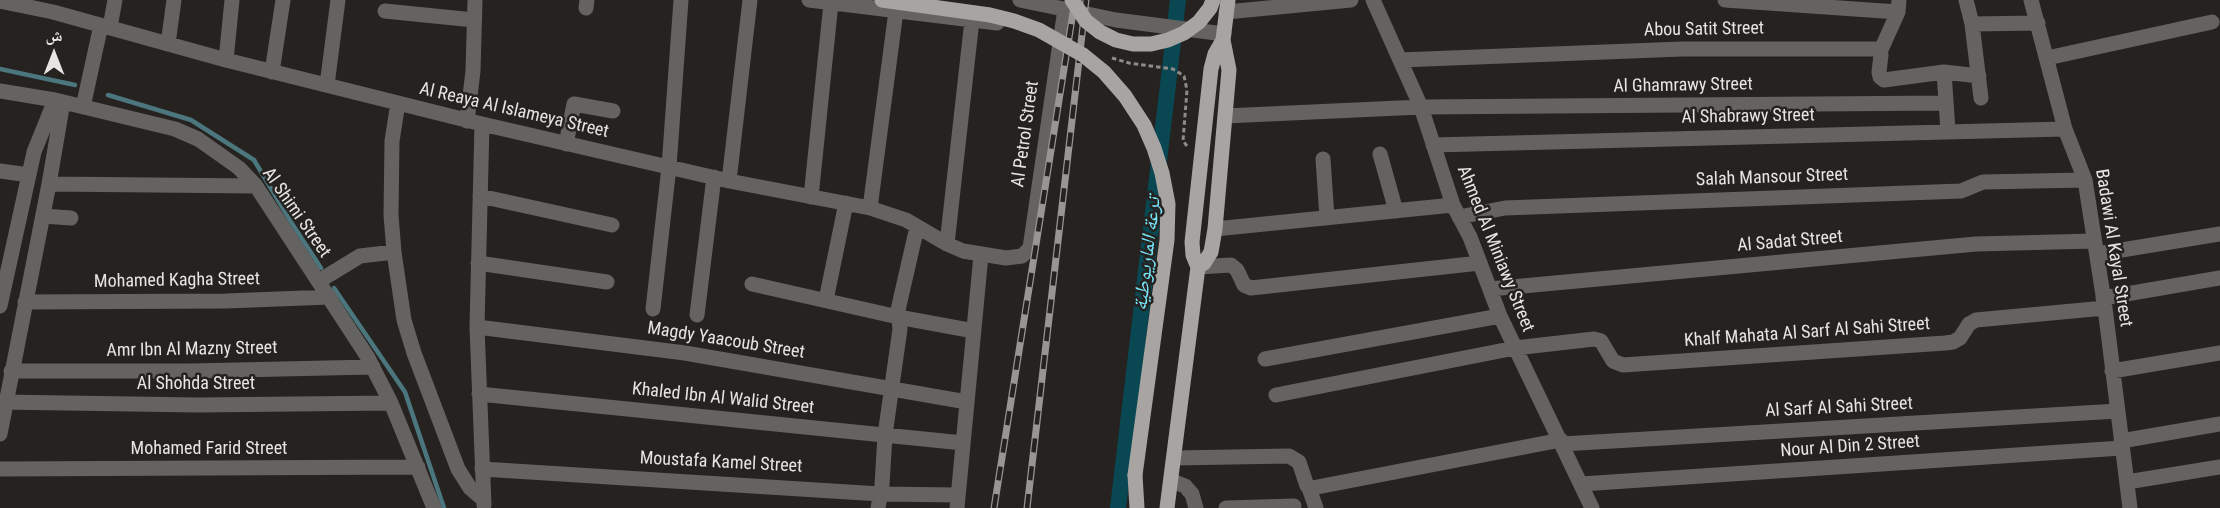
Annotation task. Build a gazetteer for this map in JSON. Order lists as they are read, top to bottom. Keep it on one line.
{"streets":{"street":["Abou Satit Street","Al Ghamrawy Street","Al Reaya Al Islameya Street","Al Shabrawy Street","Al Petrol Street","Salah Mansour Street","Al Shimi Street","Al Sadat Street","Badawi Al Kayal Street","Ahmed Al Miniawy Street","Mohamed Kagha Street","Khalf Mahata Al Sarf Al Sahi Street","Magdy Yaacoub Street","Amr Ibn Al Mazny Street","Al Shohda Street","Khaled Ibn Al Walid Street","Al Sarf Al Sahi Street","Nour Al Din 2 Street","Mohamed Farid Street","Moustafa Kamel Street"]},"crossings":[["Abou Satit Street","Ahmed Al Miniawy Street"],["Al Ghamrawy Street","Ahmed Al Miniawy Street"],["Al Reaya Al Islameya Street","Al Petrol Street"],["Al Shabrawy Street","Badawi Al Kayal Street"],["Al Shabrawy Street","Ahmed Al Miniawy Street"],["Salah Mansour Street","Badawi Al Kayal Street"],["Salah Mansour Street","Ahmed Al Miniawy Street"],["Al Shimi Street","Mohamed Kagha Street"],["Al Shimi Street","Amr Ibn Al Mazny Street"],["Al Shimi Street","Al Shohda Street"],["Al Shimi Street","Mohamed Farid Street"],["Al Sadat Street","Badawi Al Kayal Street"],["Al Sadat Street","Ahmed Al Miniawy Street"],["Badawi Al Kayal Street","Khalf Mahata Al Sarf Al Sahi Street"],["Badawi Al Kayal Street","Al Sarf Al Sahi Street"],["Badawi Al Kayal Street","Nour Al Din 2 Street"],["Ahmed Al Miniawy Street","Khalf Mahata Al Sarf Al Sahi Street"],["Ahmed Al Miniawy Street","Al Sarf Al Sahi Street"],["Ahmed Al Miniawy Street","Nour Al Din 2 Street"]],"water":["ترعة الماريوطية"],"north":"top"}
